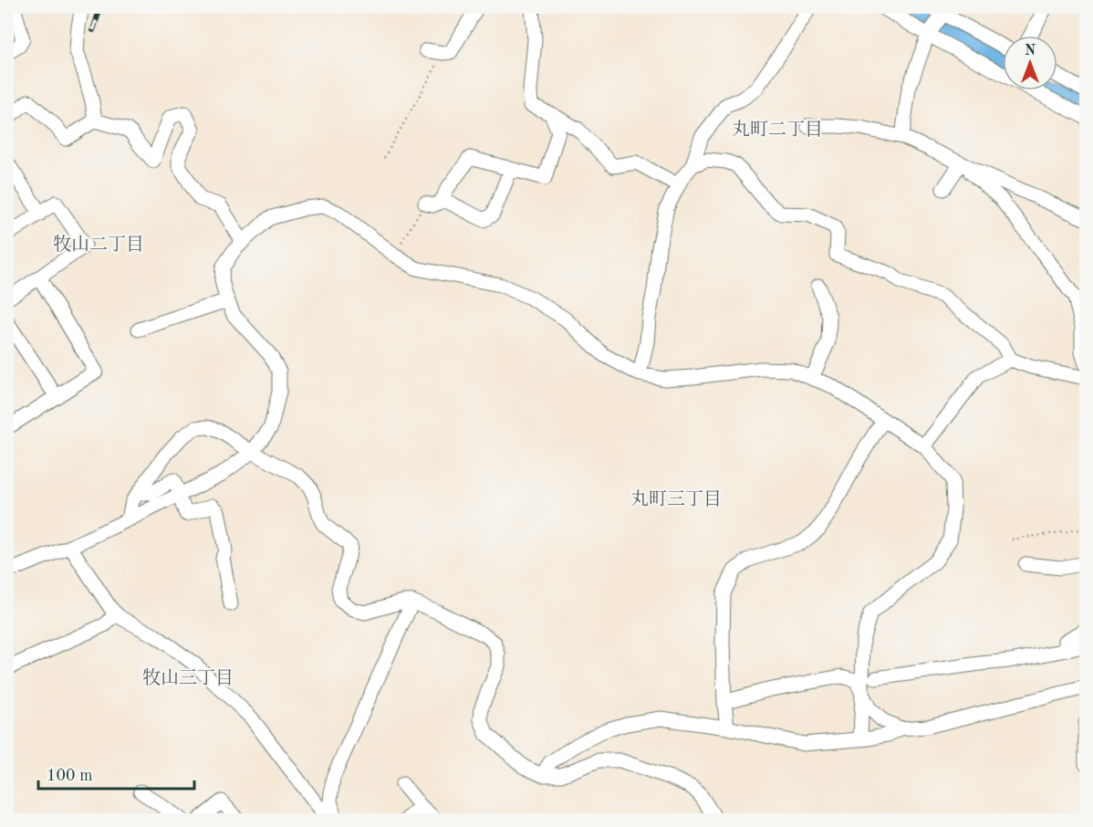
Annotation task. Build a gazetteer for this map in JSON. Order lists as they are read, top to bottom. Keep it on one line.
{"districts":["丸町二丁目","牧山二丁目","丸町三丁目","牧山三丁目"],"scale_bar":"100 m","north":"top"}
